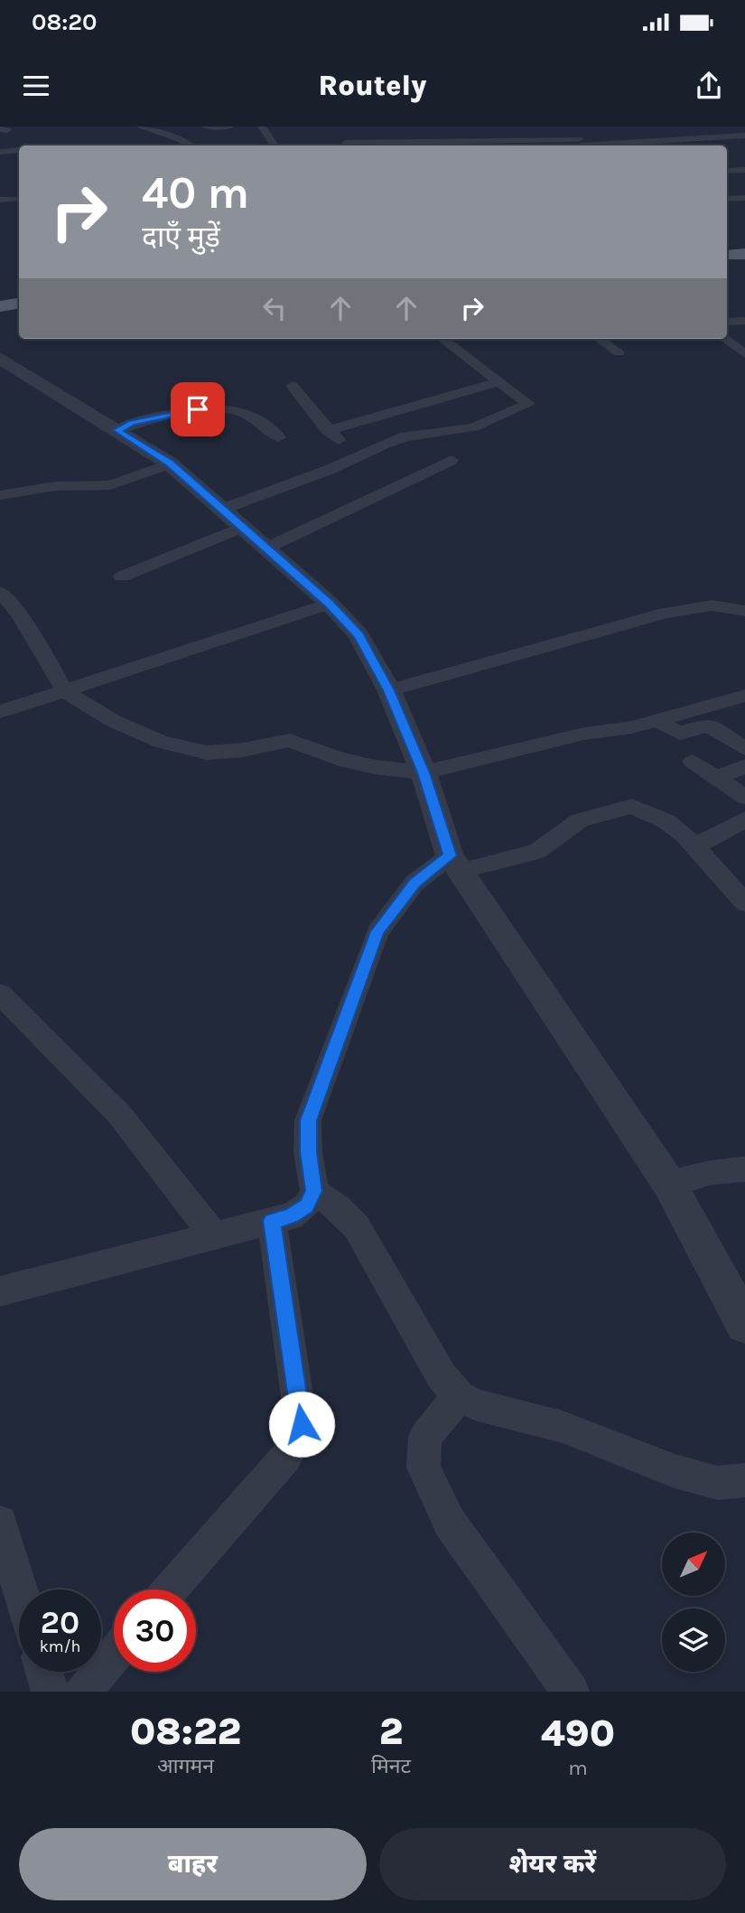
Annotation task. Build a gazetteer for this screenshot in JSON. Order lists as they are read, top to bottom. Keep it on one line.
{"north":"top right","page":{"status":"08:20","header":"Routely","turn":["40 m","दाएँ मुड़ें"],"speed":"20 km/h","limit":"30","eta":["08:22","आगमन","2","मिनट","490","m"],"buttons":["बाहर","शेयर करें"]}}
